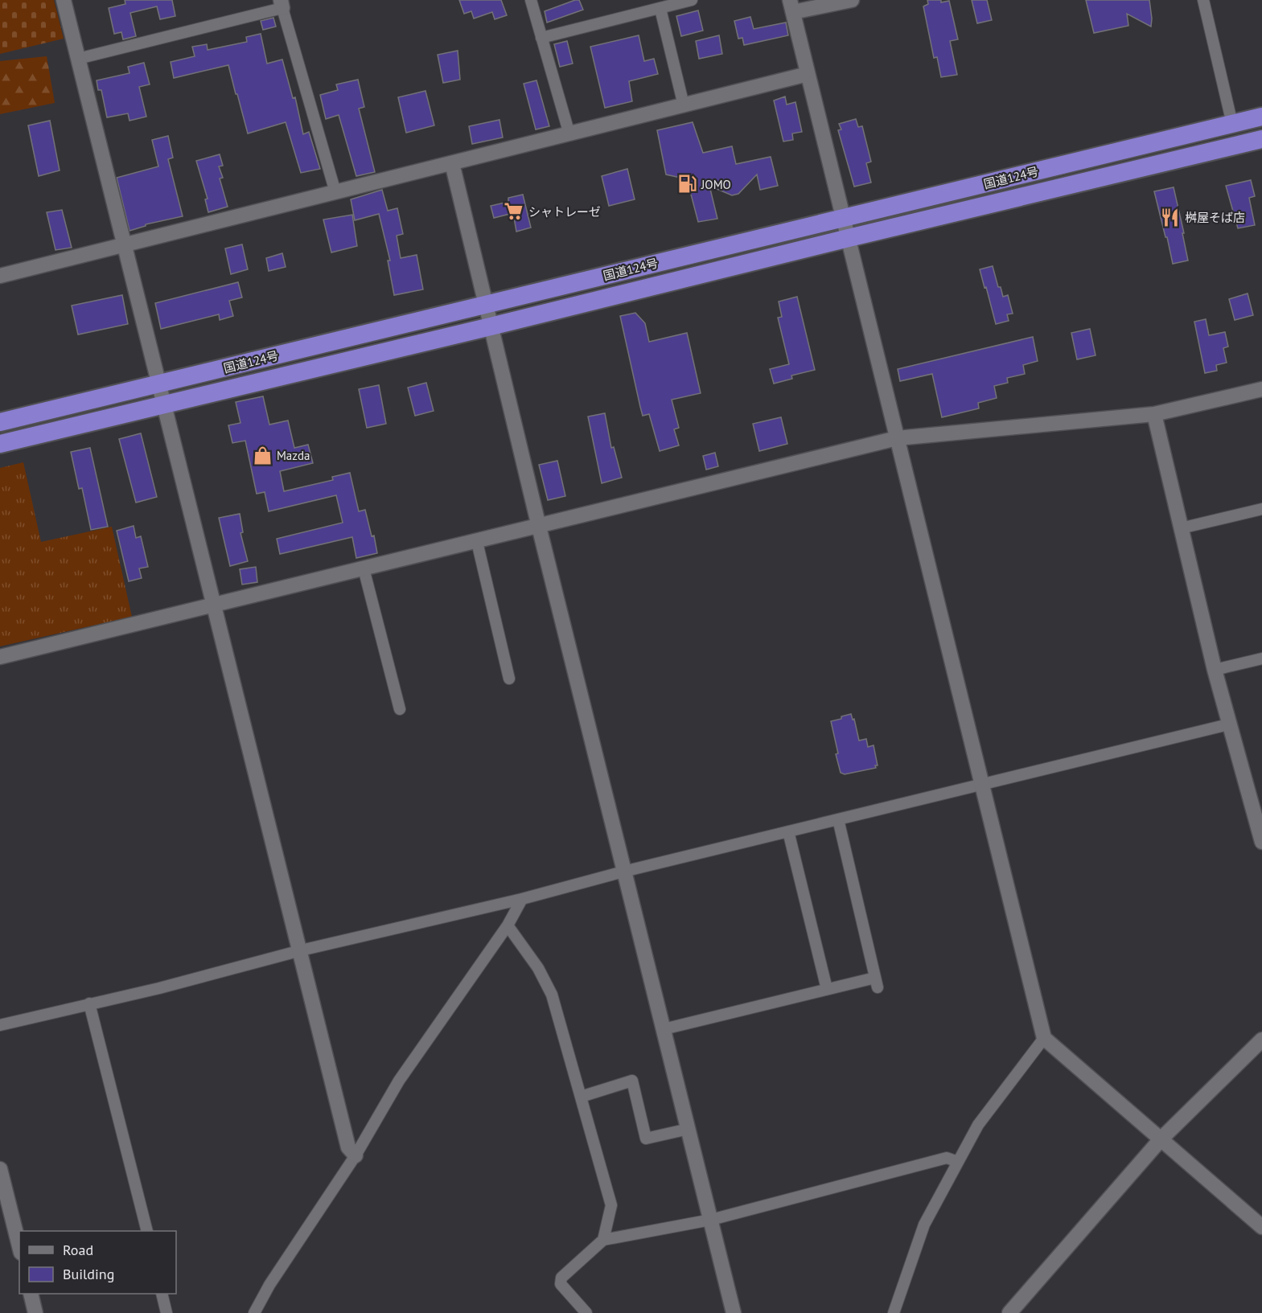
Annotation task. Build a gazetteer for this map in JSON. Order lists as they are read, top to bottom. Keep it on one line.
{"streets":{"highway":["国道124号"]},"places":{"fuel station":["JOMO"],"supermarket":["シャトレーゼ"],"restaurant":["桝屋そば店"],"shop":["Mazda"]},"legend":["Road","Building"]}
